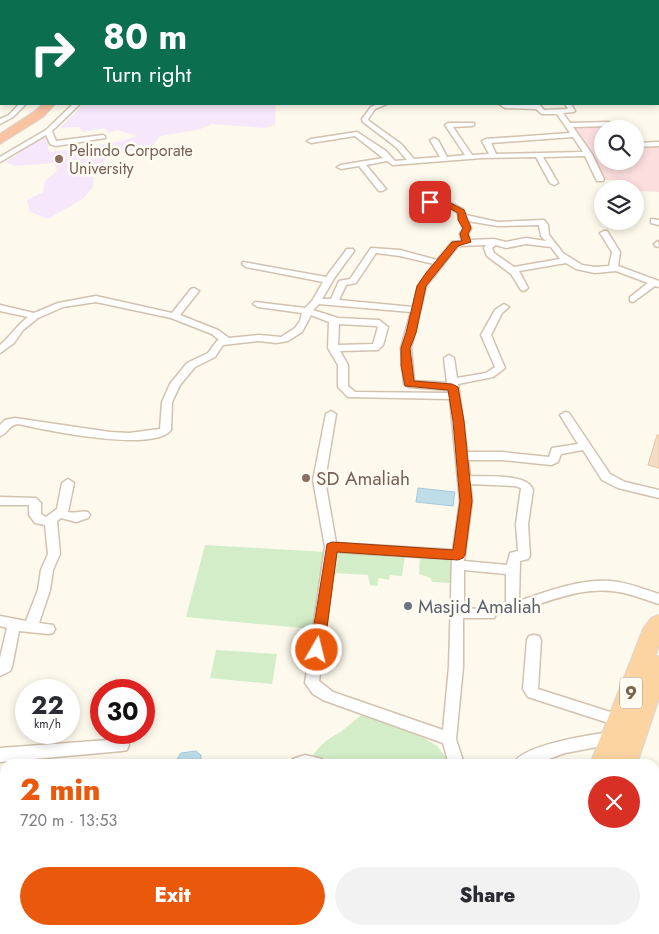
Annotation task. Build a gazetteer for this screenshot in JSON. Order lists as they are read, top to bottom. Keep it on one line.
{"streets":{"highway":["9"]},"places":["Pelindo Corporate University","SD Amaliah","Masjid Amaliah"],"page":{"turn":["80 m","Turn right"],"speed":"22 km/h","limit":"30","heading":["2 min","720 m · 13:53"],"buttons":["Exit","Share"]}}
